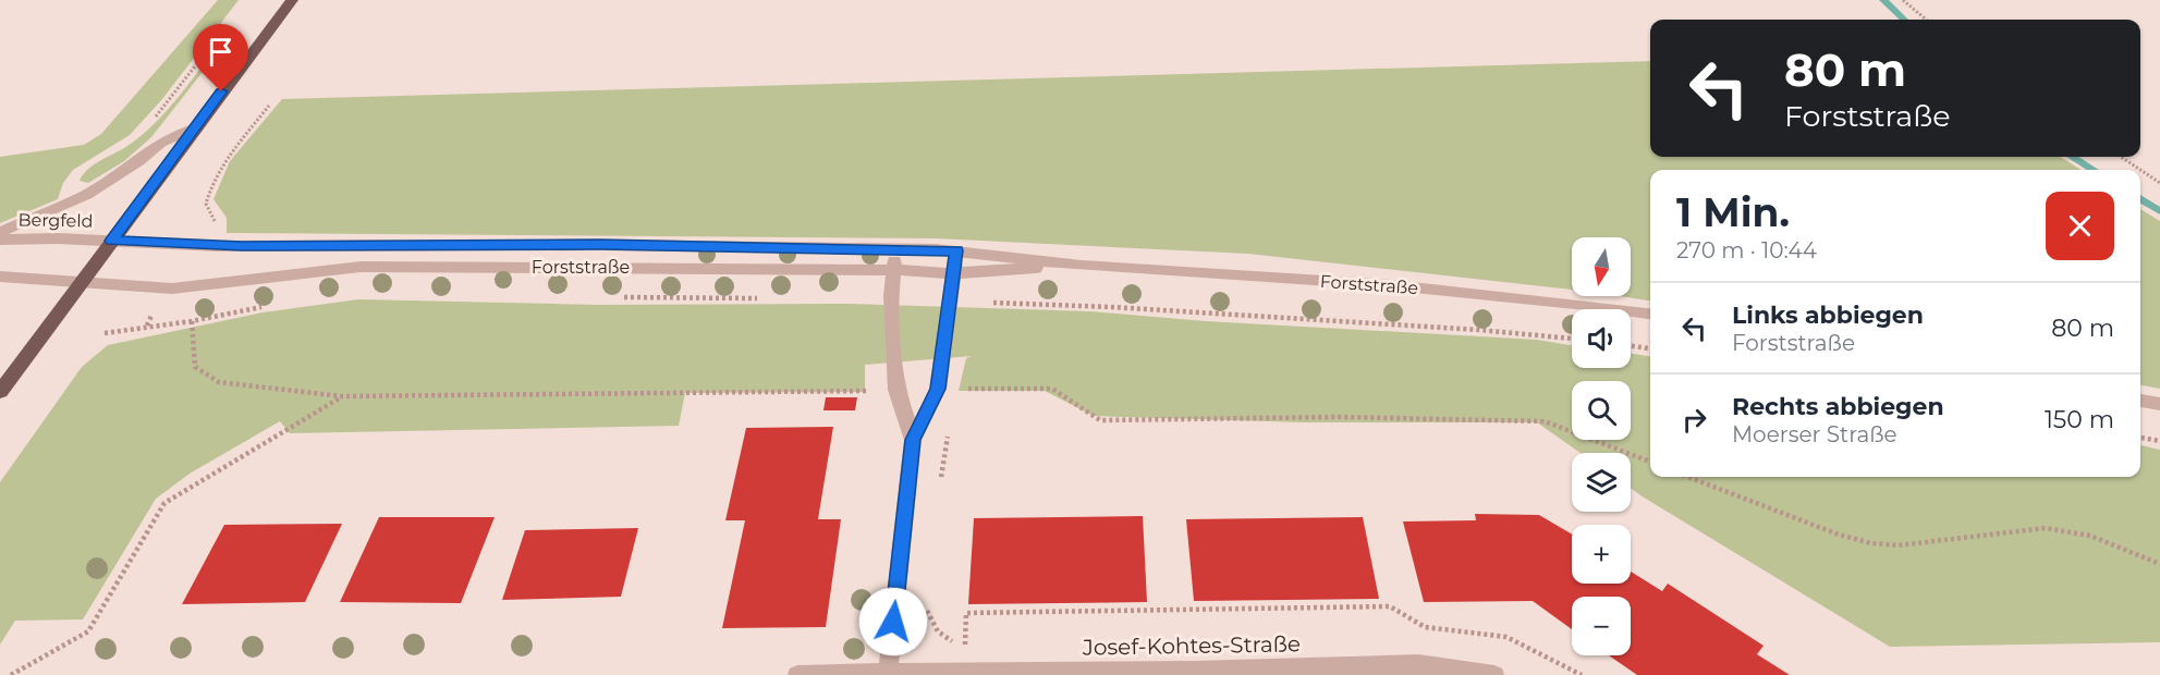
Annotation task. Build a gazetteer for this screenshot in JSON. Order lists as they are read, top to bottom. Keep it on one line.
{"streets":{"street":["Bergfeld","Forststraße","Josef-Kohtes-Straße"]},"crossings":[["Bergfeld","Forststraße"]],"north":"bottom","page":{"turn":["80 m","Forststraße"],"heading":["1 Min.","270 m · 10:44"],"map_buttons":["+","−"],"list":[{"name":"Links abbiegen","note":"Forststraße","value":"80 m"},{"name":"Rechts abbiegen","note":"Moerser Straße","value":"150 m"}]}}
